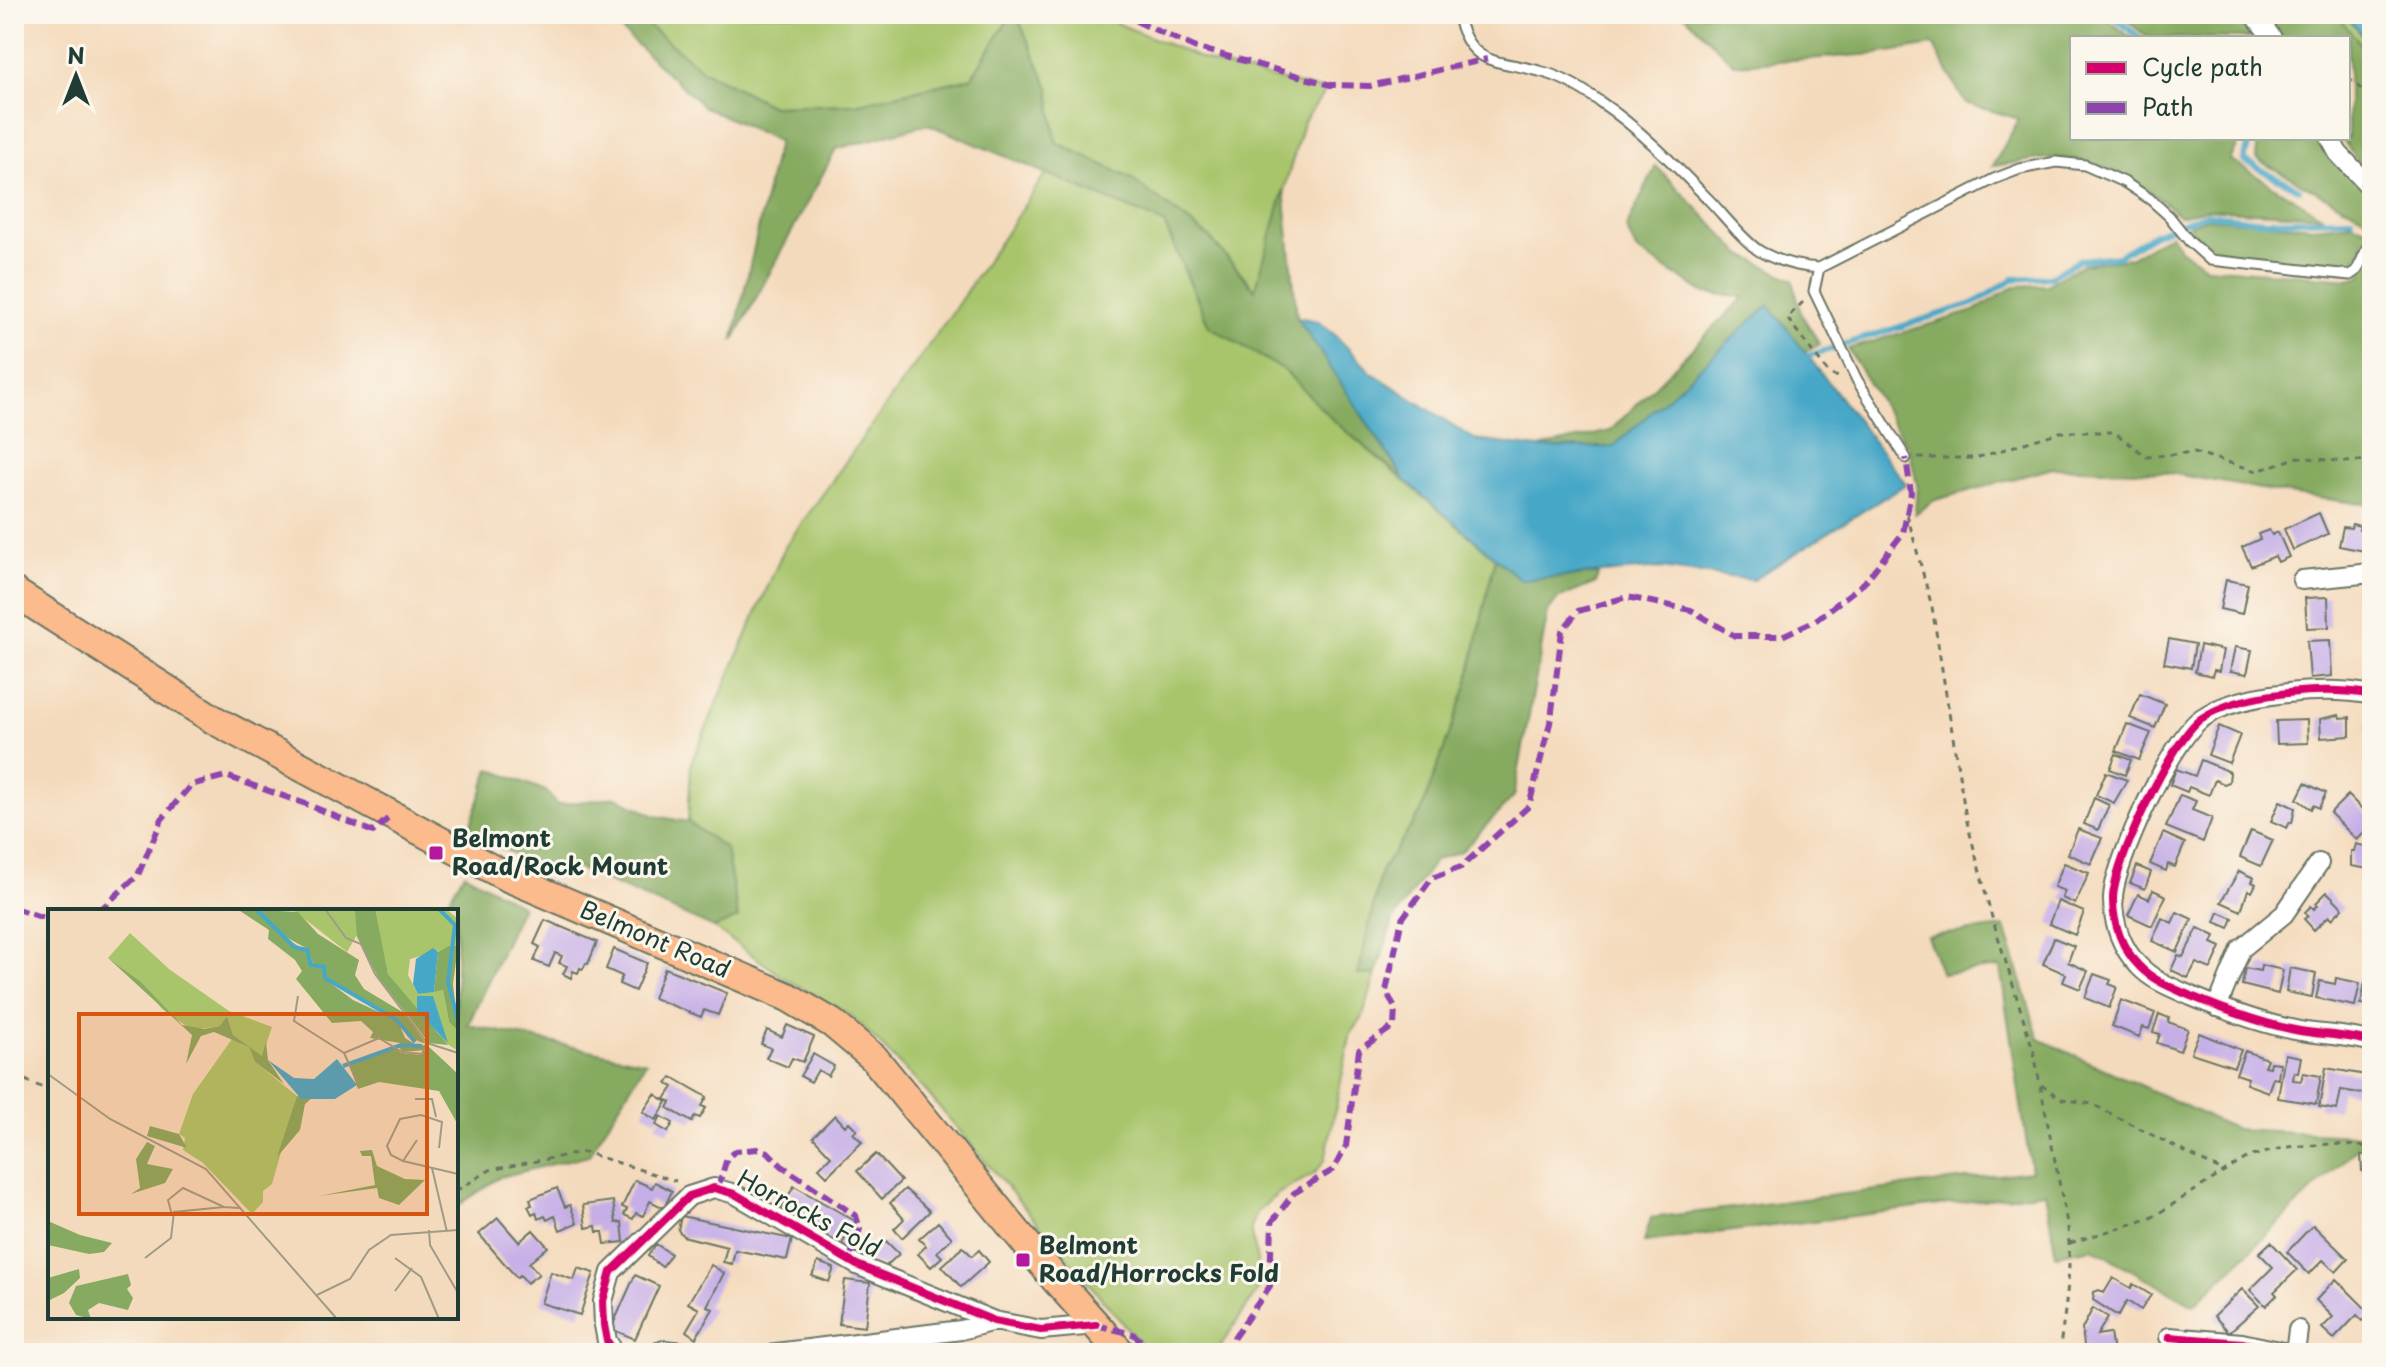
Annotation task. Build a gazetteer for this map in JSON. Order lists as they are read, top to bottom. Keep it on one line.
{"streets":{"main road":["Belmont Road"],"street":["Horrocks Fold"]},"crossings":[["Belmont Road","Horrocks Fold"]],"places":{"transit":["Belmont Road/Rock Mount","Belmont Road/Horrocks Fold"]},"legend":["Cycle path","Path"],"north":"top"}
